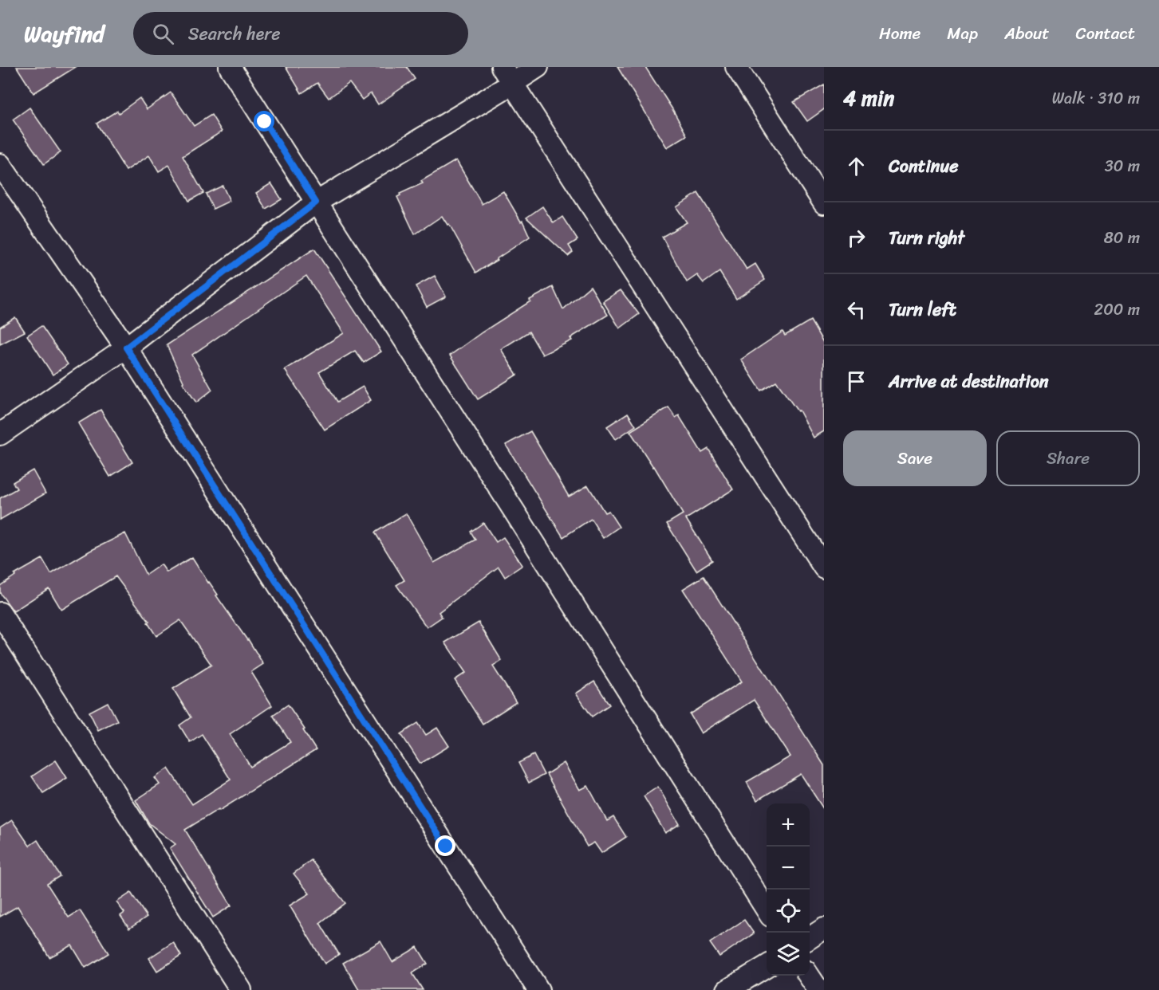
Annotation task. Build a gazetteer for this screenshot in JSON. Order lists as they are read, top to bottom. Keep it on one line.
{"page":{"header":"Wayfind","search":"Search here","nav":["Home","Map","About","Contact"],"heading":["4 min","Walk · 310 m"],"list":[["Continue","30 m"],["Turn right","80 m"],["Turn left","200 m"],"Arrive at destination"],"buttons":["Save","Share"],"map_buttons":["+","−"]}}
